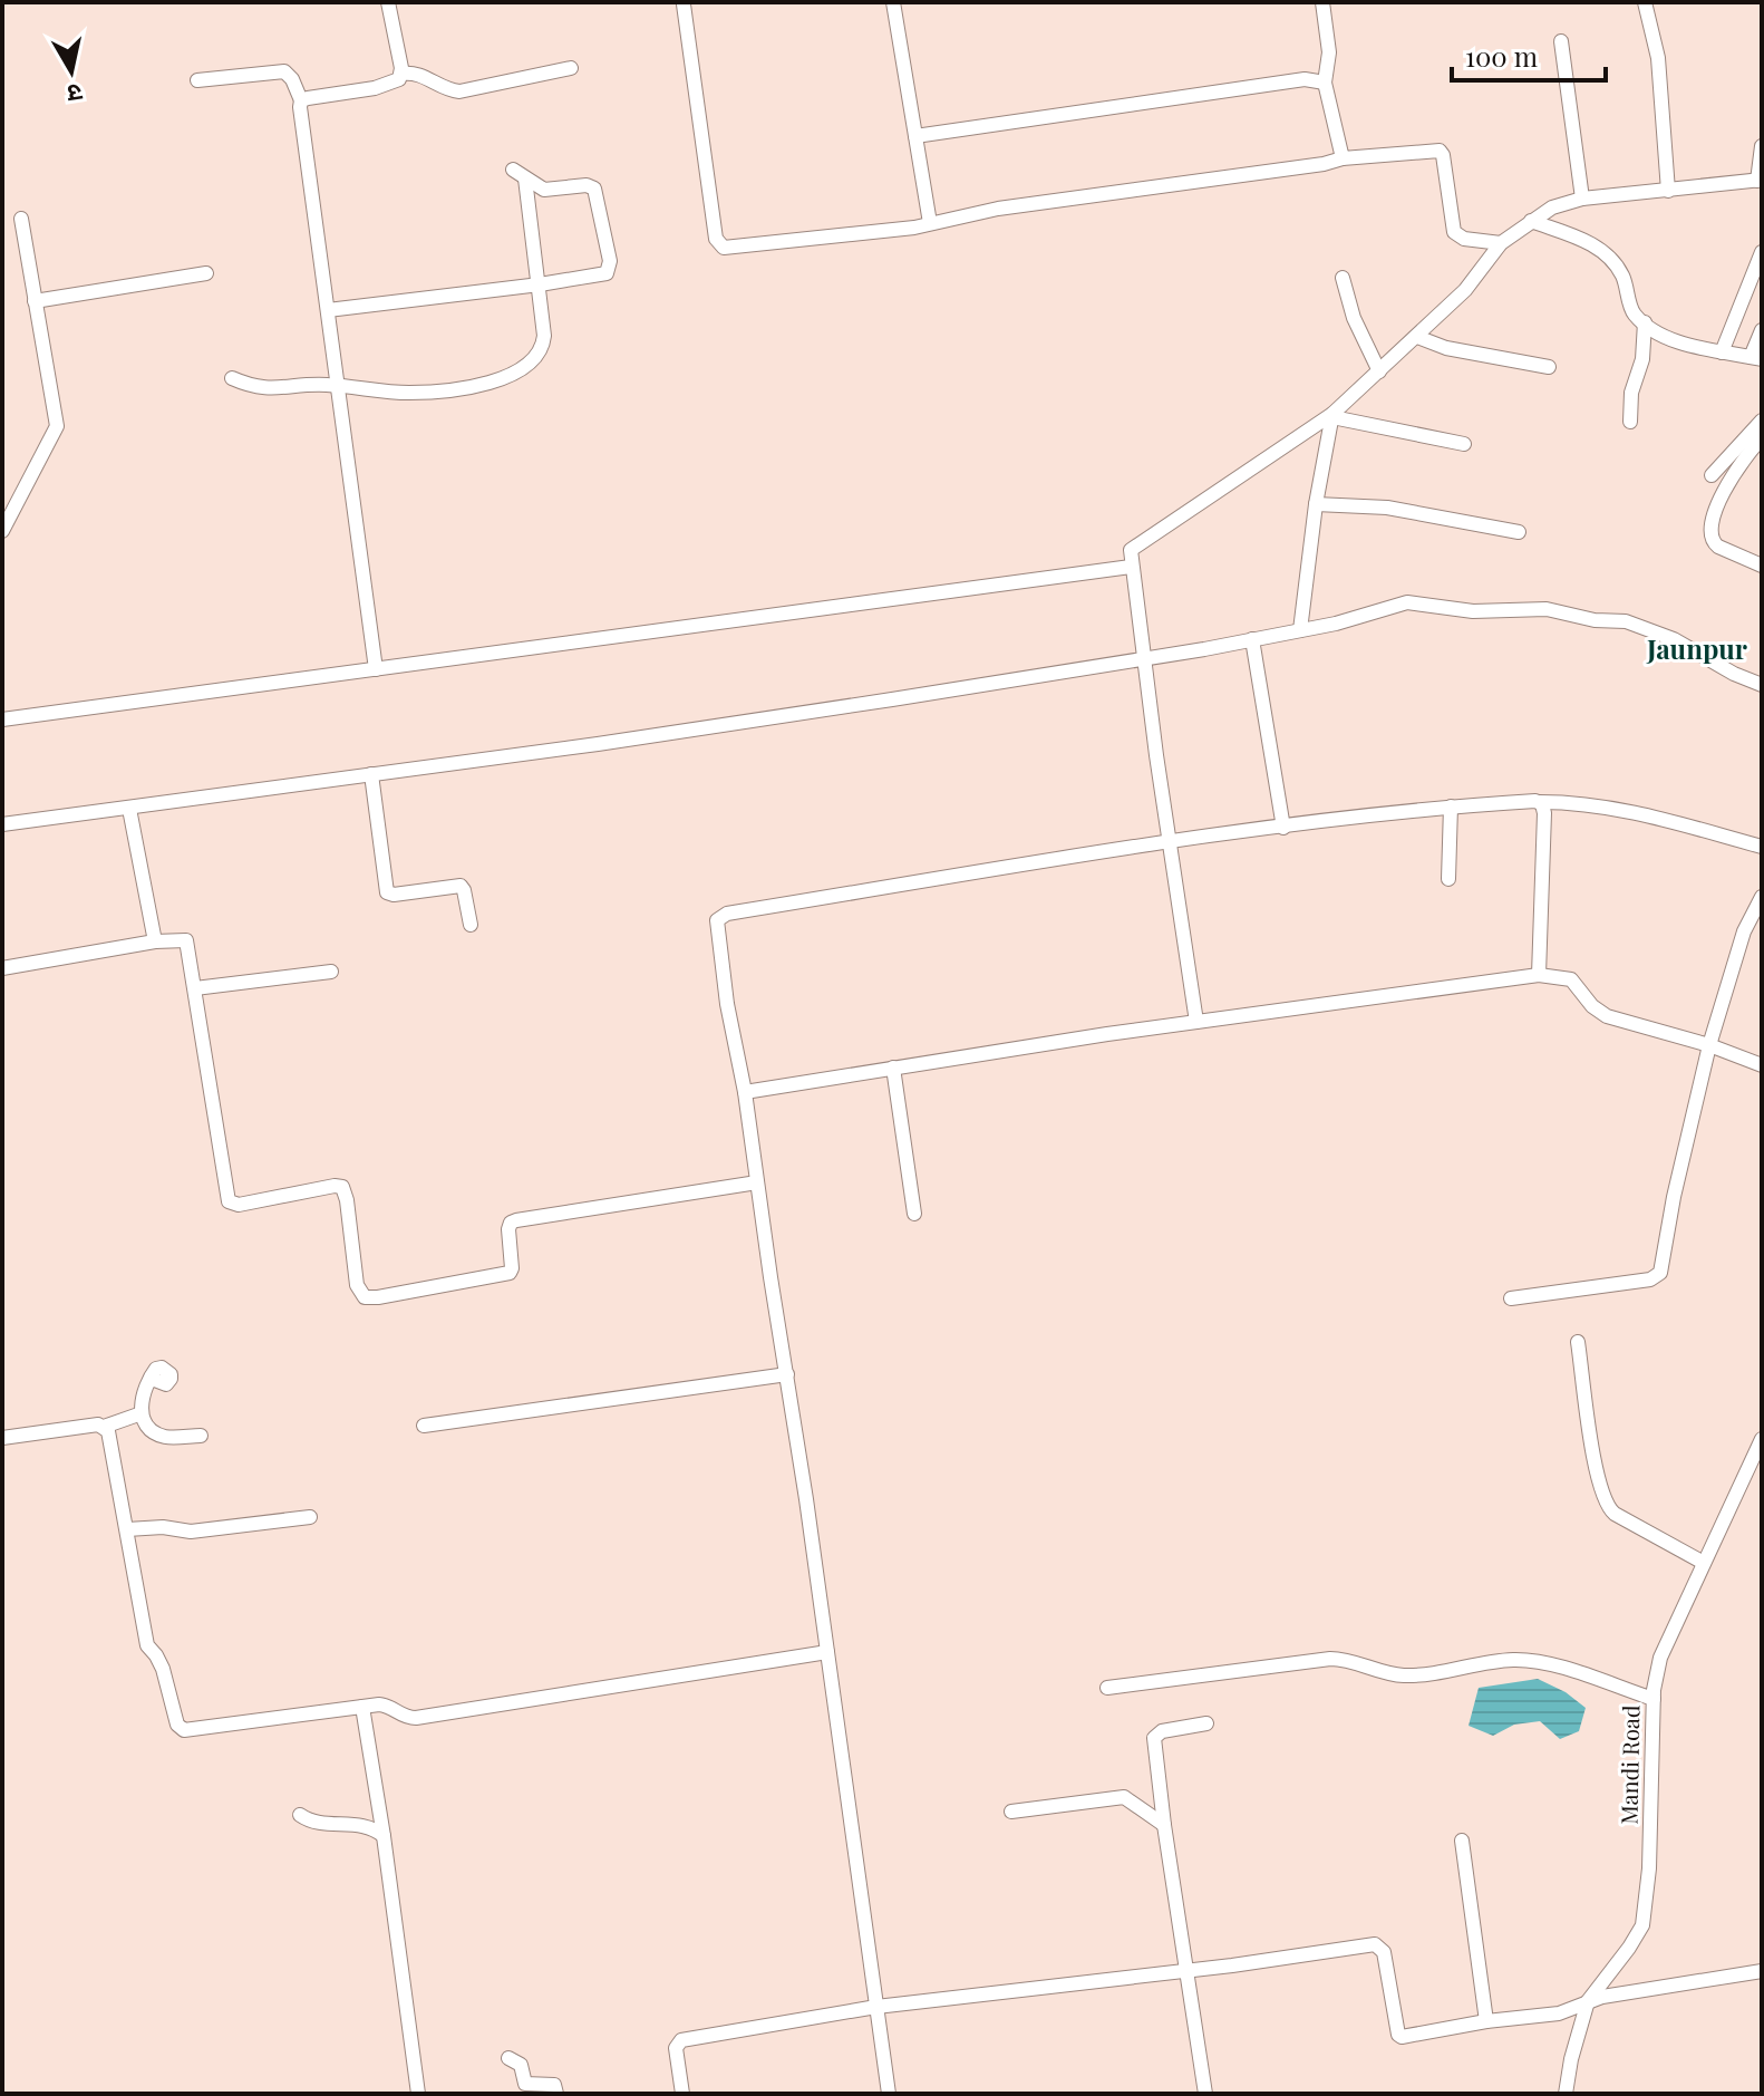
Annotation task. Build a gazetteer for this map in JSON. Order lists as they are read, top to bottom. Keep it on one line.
{"streets":{"street":["Mandi Road"]},"districts":["Jaunpur"],"scale_bar":"100 m","north":"bottom"}
